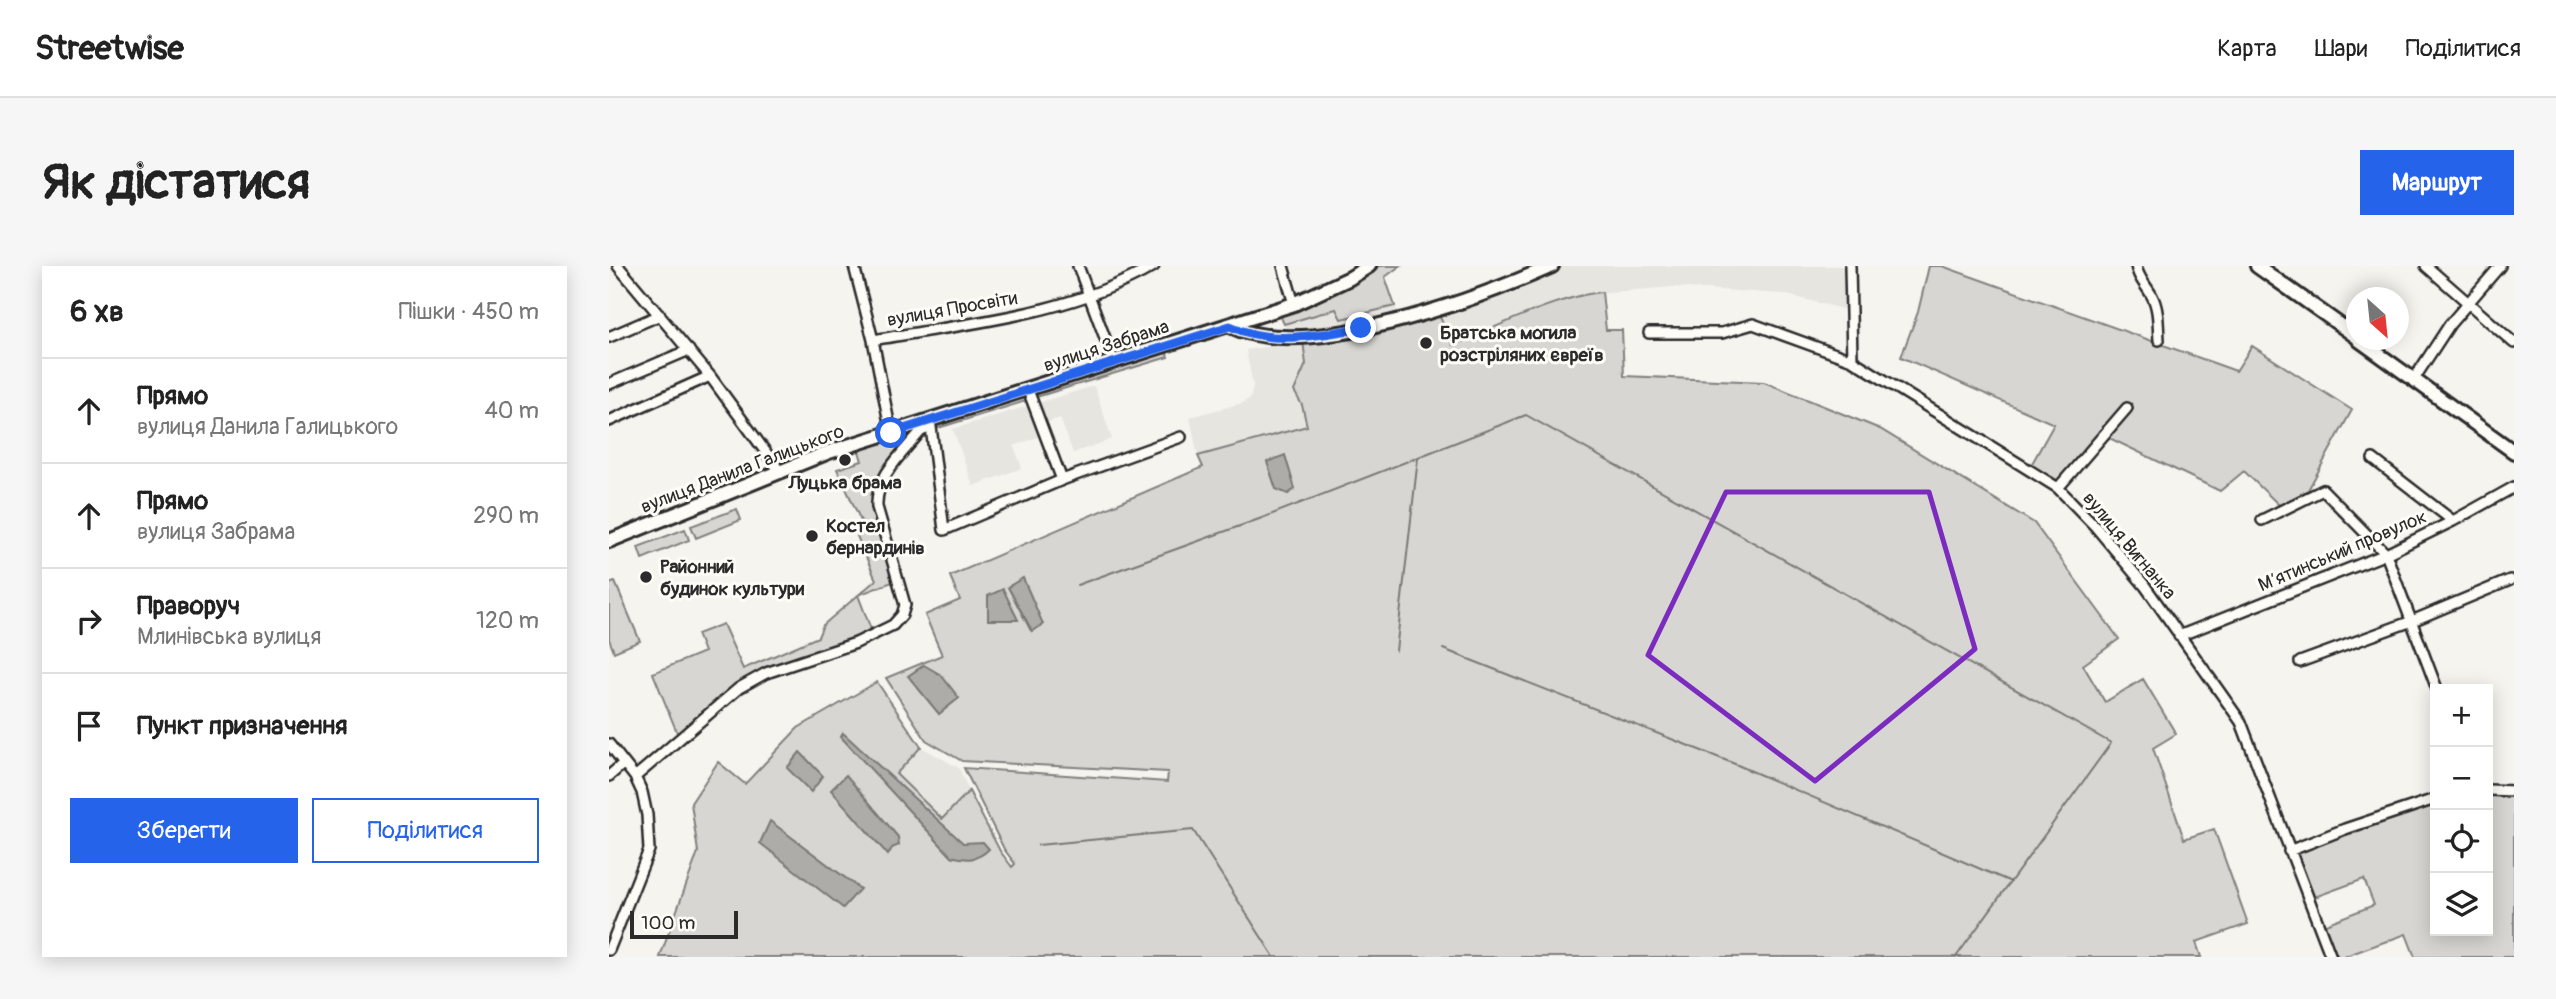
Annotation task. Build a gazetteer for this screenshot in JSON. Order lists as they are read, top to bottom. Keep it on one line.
{"streets":{"main road":["вулиця Забрама","вулиця Данила Галицького"],"street":["вулиця Просвіти","вулиця Вигнанка","Мʼятинський провулок"]},"crossings":[["вулиця Забрама","вулиця Данила Галицького"],["вулиця Вигнанка","Мʼятинський провулок"]],"places":["Братська могила розстріляних євреїв","Луцька брама","Костел бернардинів","Районний будинок культури"],"scale_bar":"100 m","north":"bottom right","page":{"header":"Streetwise","nav":["Карта","Шари","Поділитися"],"buttons":["Маршрут",["Зберегти","Поділитися"]],"title":"Як дістатися","heading":["6 хв","Пішки · 450 m"],"list":[["Прямо","вулиця Данила Галицького","40 m"],["Прямо","вулиця Забрама","290 m"],["Праворуч","Млинівська вулиця","120 m"],"Пункт призначення"],"map_buttons":["+","−"],"scale":"100 m"}}
